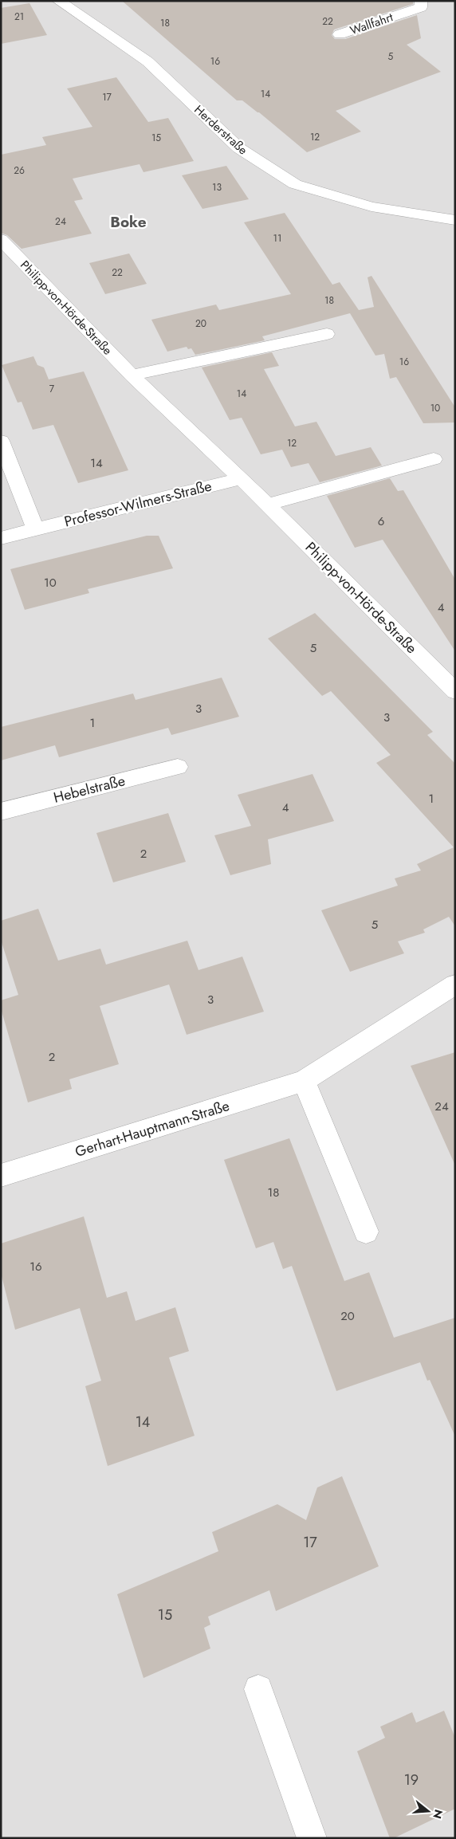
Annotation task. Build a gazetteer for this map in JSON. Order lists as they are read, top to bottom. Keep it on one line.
{"streets":{"street":["Wallfahrt","Herderstraße","Philipp-von-Hörde-Straße","Professor-Wilmers-Straße","Hebelstraße","Gerhart-Hauptmann-Straße"]},"crossings":[["Philipp-von-Hörde-Straße","Professor-Wilmers-Straße"]],"districts":["Boke"],"house_numbers":["21","22","18","5","16","14","17","12","15","26","13","24","11","22","18","20","16","7","14","10","12","14","6","10","4","5","3","3","1","1","4","2","5","3","2","24","18","16","20","14","17","15","19"],"north":"right"}
